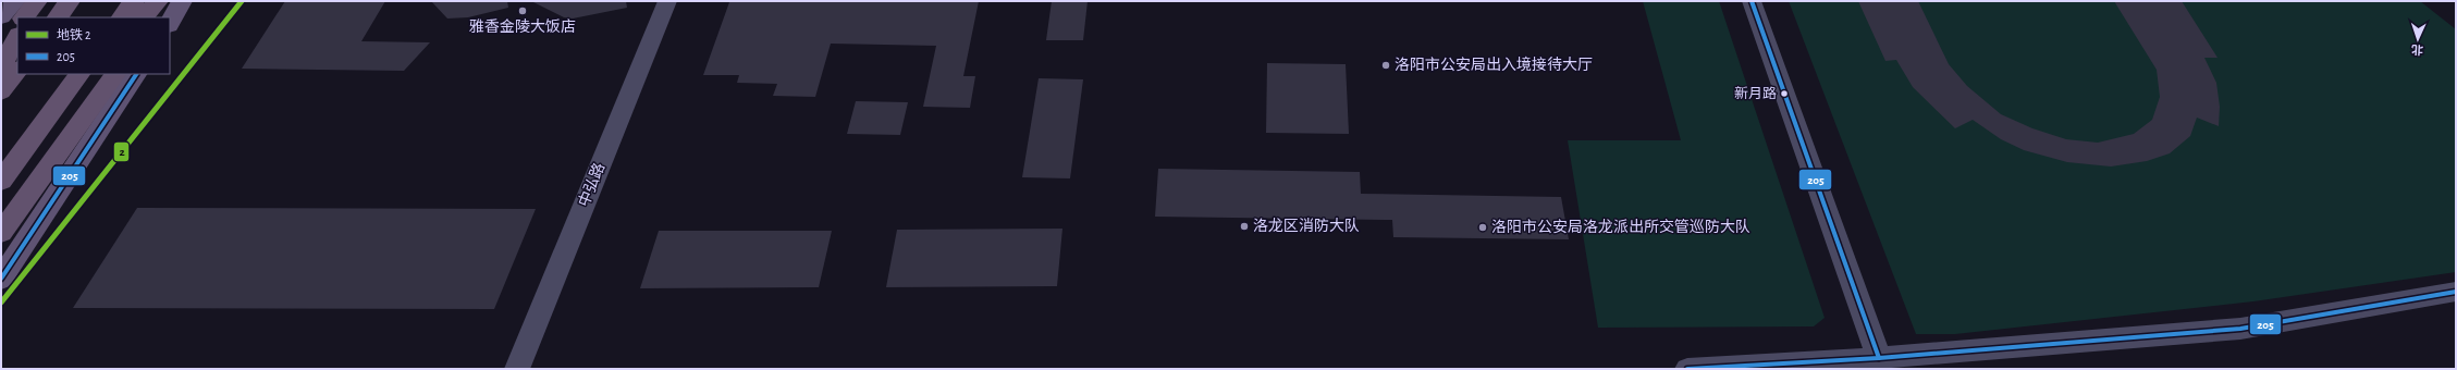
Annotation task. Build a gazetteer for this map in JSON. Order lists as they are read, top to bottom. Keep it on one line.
{"streets":{"street":["中弘路"]},"places":["雅香金陵大饭店","洛阳市公安局出入境接待大厅","新月路","洛龙区消防大队","洛阳市公安局洛龙派出所交管巡防大队"],"lines":["metro line 2","transit line 205"],"legend":["地铁 2","205"],"north":"bottom"}
